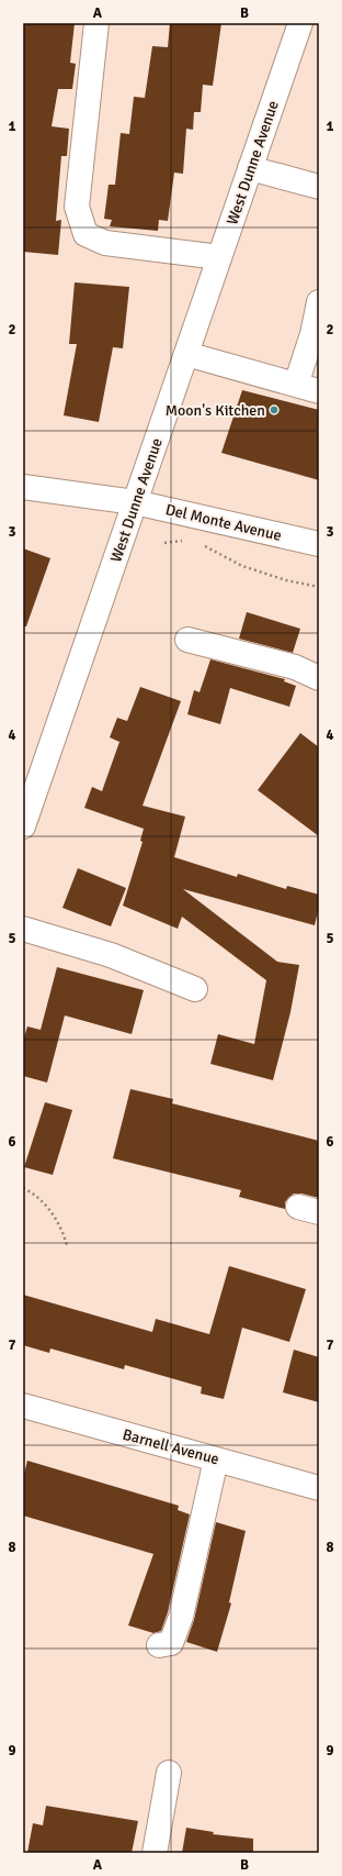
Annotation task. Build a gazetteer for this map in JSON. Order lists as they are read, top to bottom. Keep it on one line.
{"streets":{"main road":["West Dunne Avenue","Del Monte Avenue","Barnell Avenue"]},"crossings":[["West Dunne Avenue","Del Monte Avenue"]],"places":["Moon's Kitchen"],"grid":{"columns":["A","B"],"rows":["1","2","3","4","5","6","7","8","9"]}}
